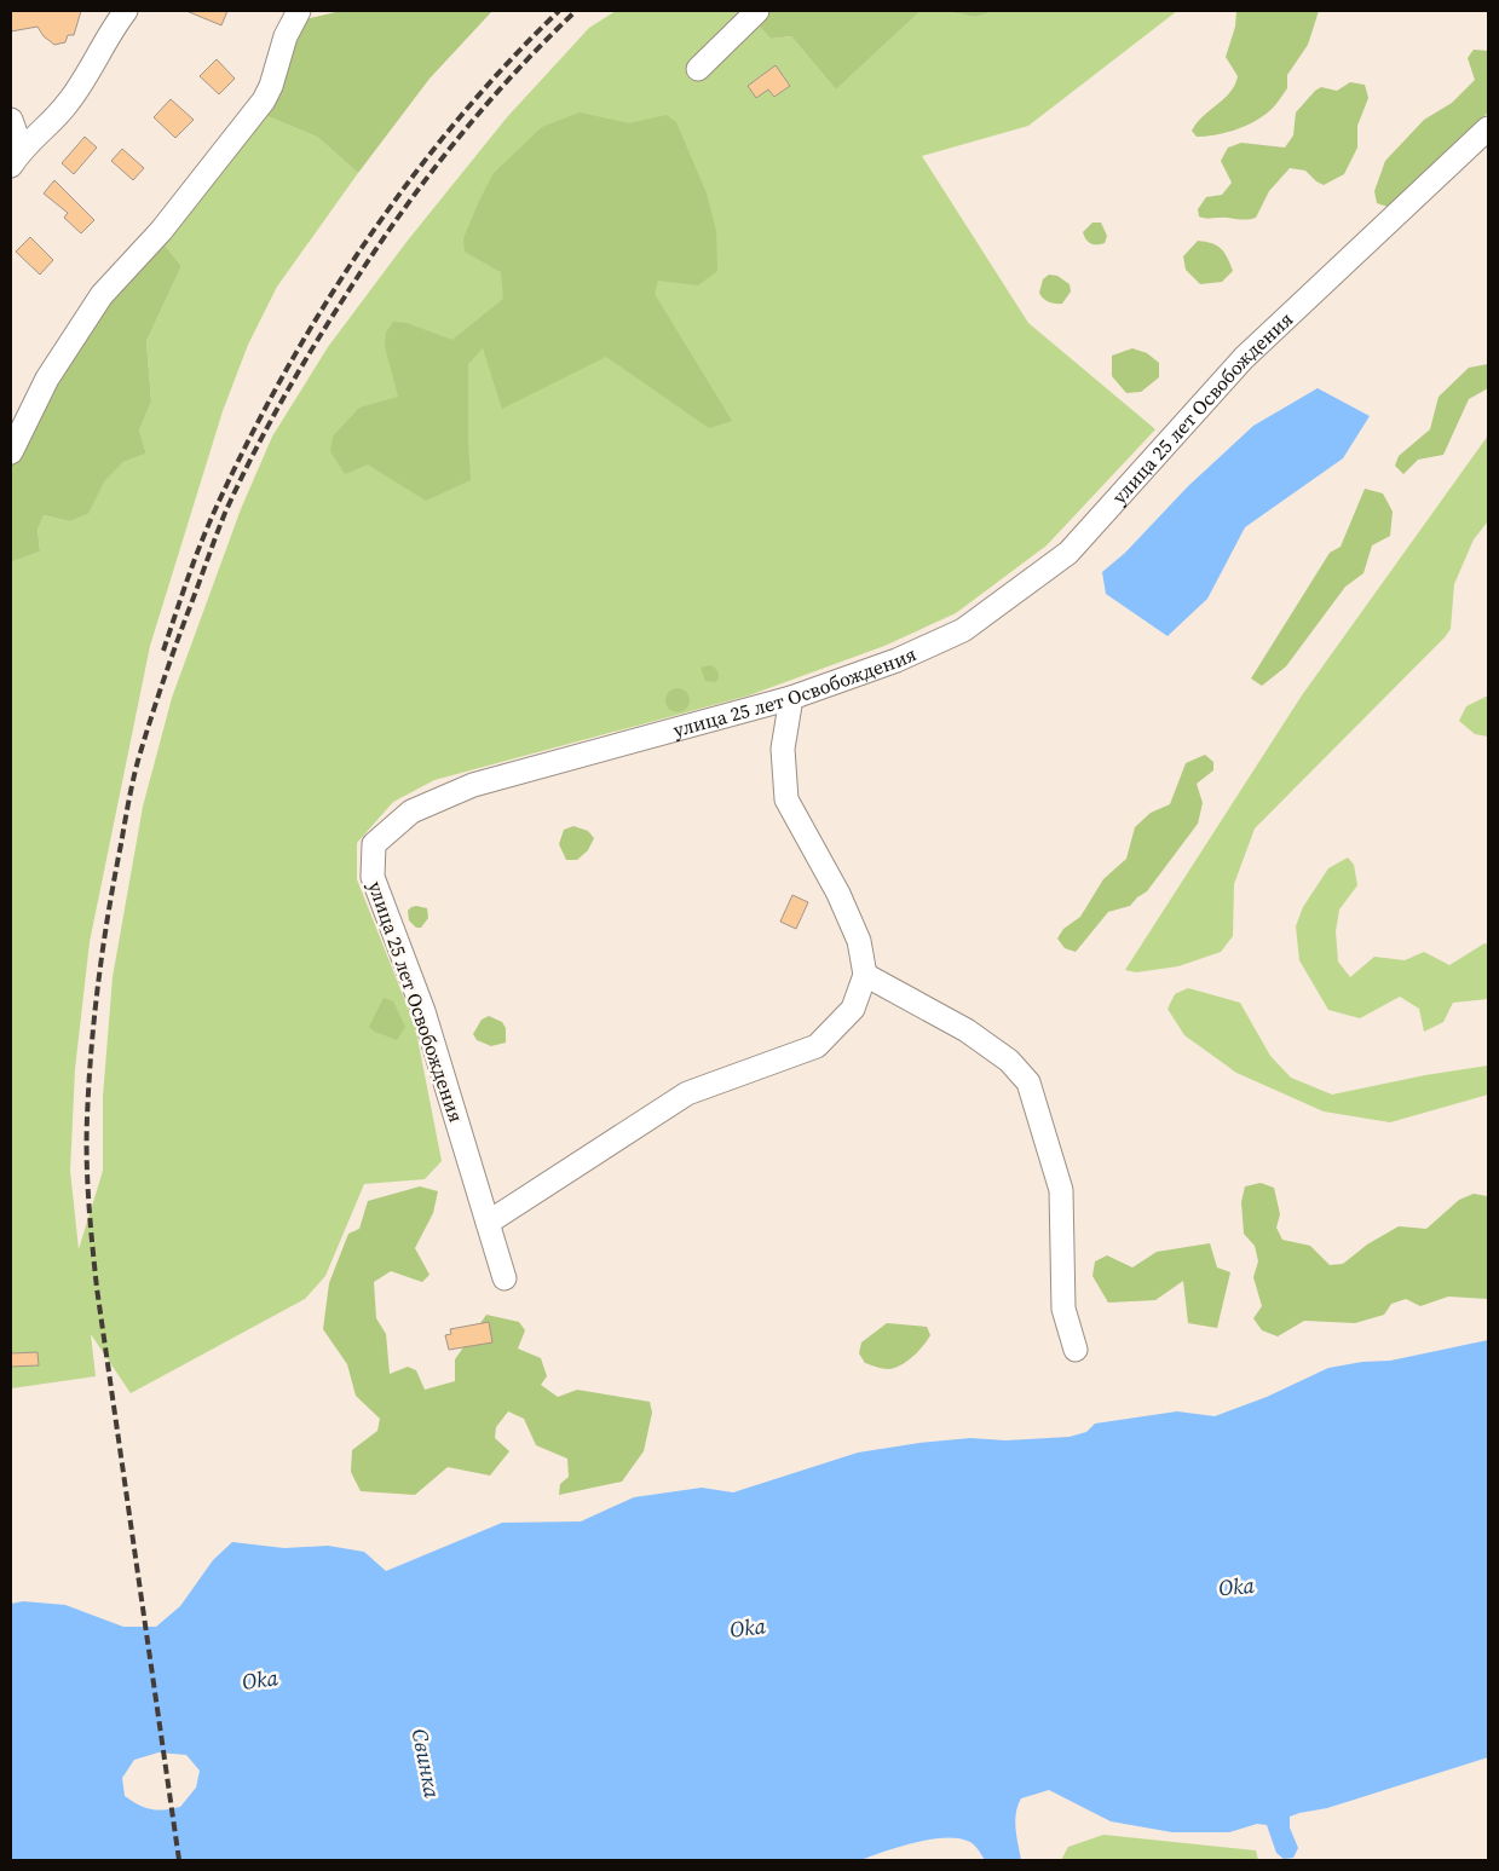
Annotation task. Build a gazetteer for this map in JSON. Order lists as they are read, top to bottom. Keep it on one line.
{"streets":{"street":["улица 25 лет Освобождения"]},"water":["Oka","Свинка"]}
